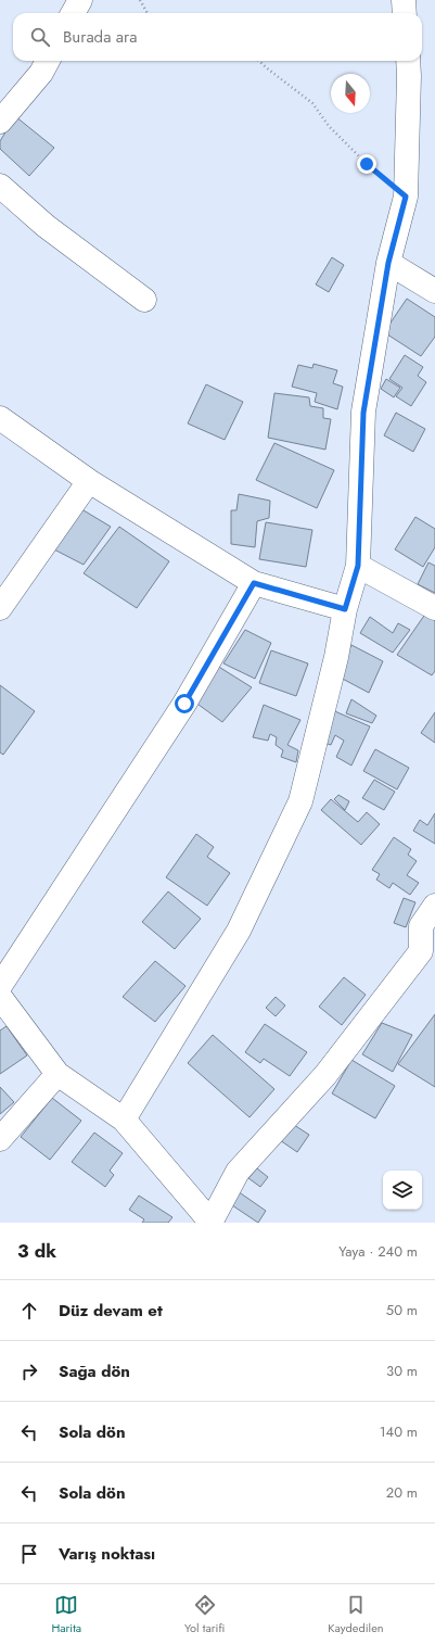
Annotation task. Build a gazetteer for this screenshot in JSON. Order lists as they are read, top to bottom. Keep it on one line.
{"north":"bottom","page":{"search":"Burada ara","heading":["3 dk","Yaya · 240 m"],"list":[["Düz devam et","50 m"],["Sağa dön","30 m"],["Sola dön","140 m"],["Sola dön","20 m"],"Varış noktası"],"nav":["Harita","Yol tarifi","Kaydedilen"]}}
